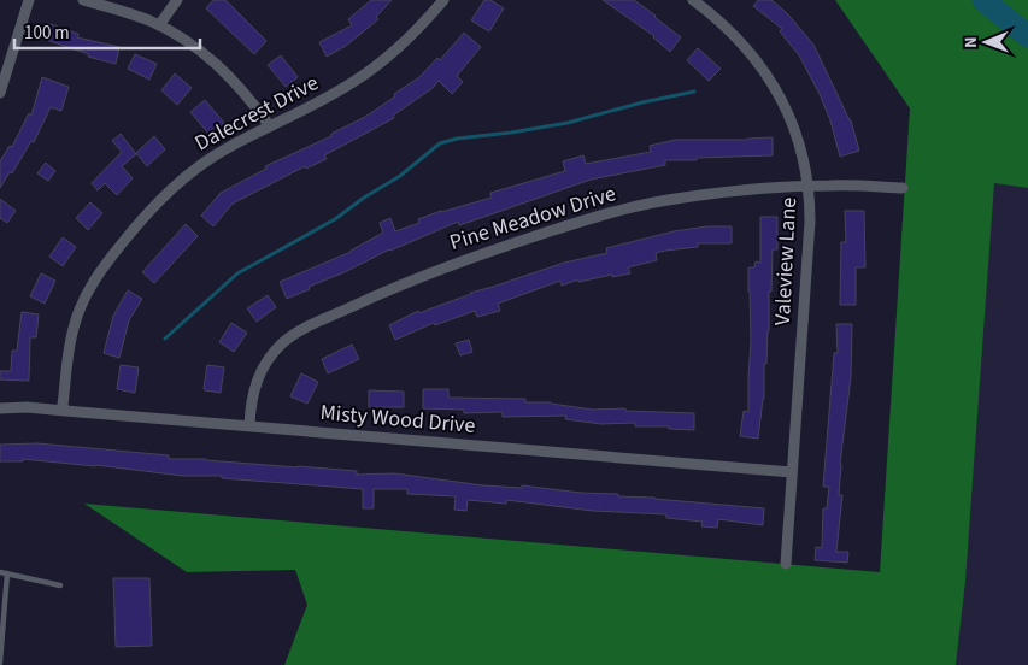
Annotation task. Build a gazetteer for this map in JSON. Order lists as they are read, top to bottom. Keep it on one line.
{"streets":{"street":["Dalecrest Drive","Pine Meadow Drive","Valeview Lane","Misty Wood Drive"]},"crossings":[["Dalecrest Drive","Misty Wood Drive"],["Pine Meadow Drive","Valeview Lane"],["Pine Meadow Drive","Misty Wood Drive"],["Valeview Lane","Misty Wood Drive"]],"scale_bar":"100 m","north":"left"}
